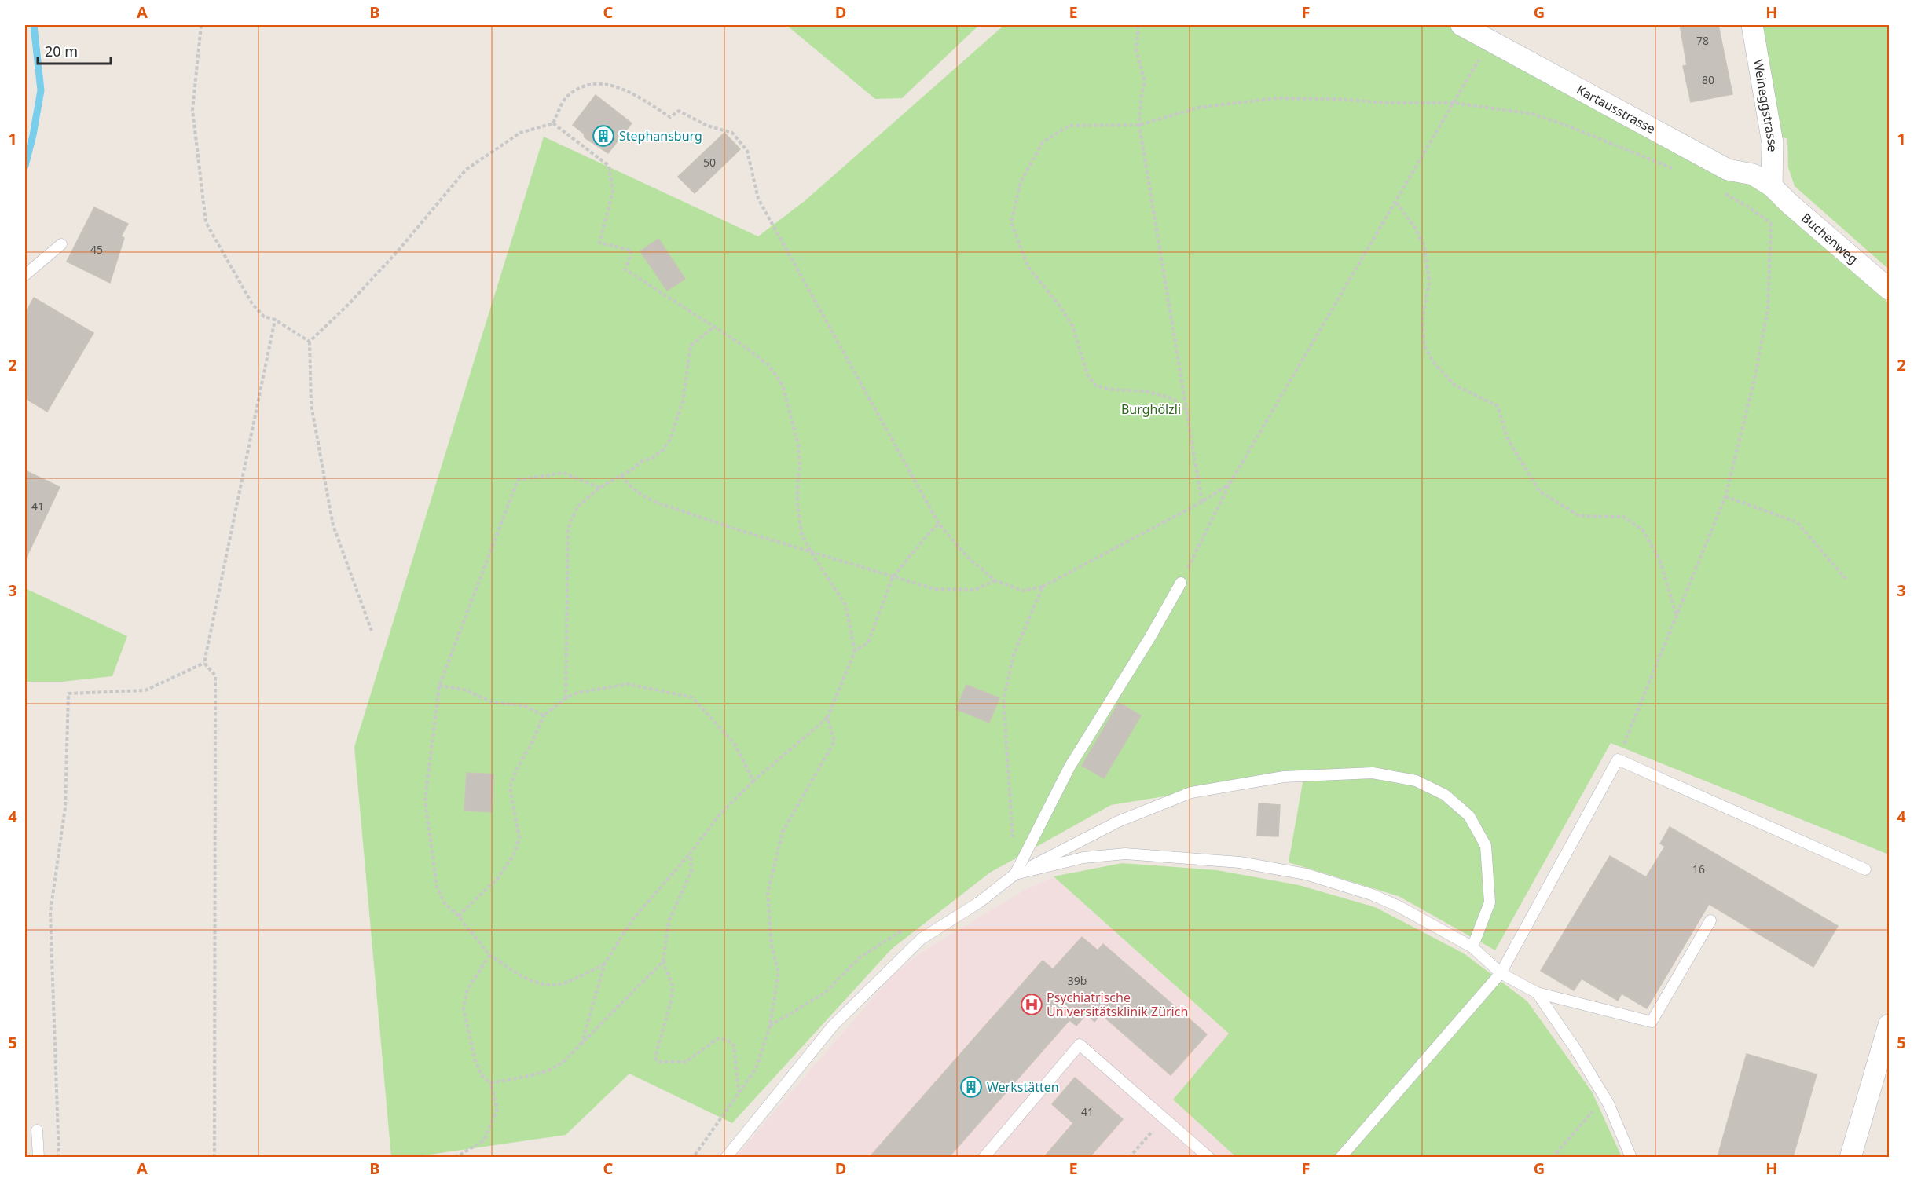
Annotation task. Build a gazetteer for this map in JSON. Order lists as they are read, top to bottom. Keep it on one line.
{"streets":{"street":["Weineggstrasse","Kartausstrasse","Buchenweg"]},"crossings":[["Weineggstrasse","Kartausstrasse"],["Weineggstrasse","Buchenweg"],["Kartausstrasse","Buchenweg"]],"parks":["Burghölzli"],"places":{"building":["Stephansburg","Werkstätten"],"hospital":["Psychiatrische Universitätsklinik Zürich"]},"house_numbers":["78","80","50","45","41","16","39b","41"],"scale_bar":"20 m","grid":{"columns":["A","B","C","D","E","F","G","H"],"rows":["1","2","3","4","5"]}}
